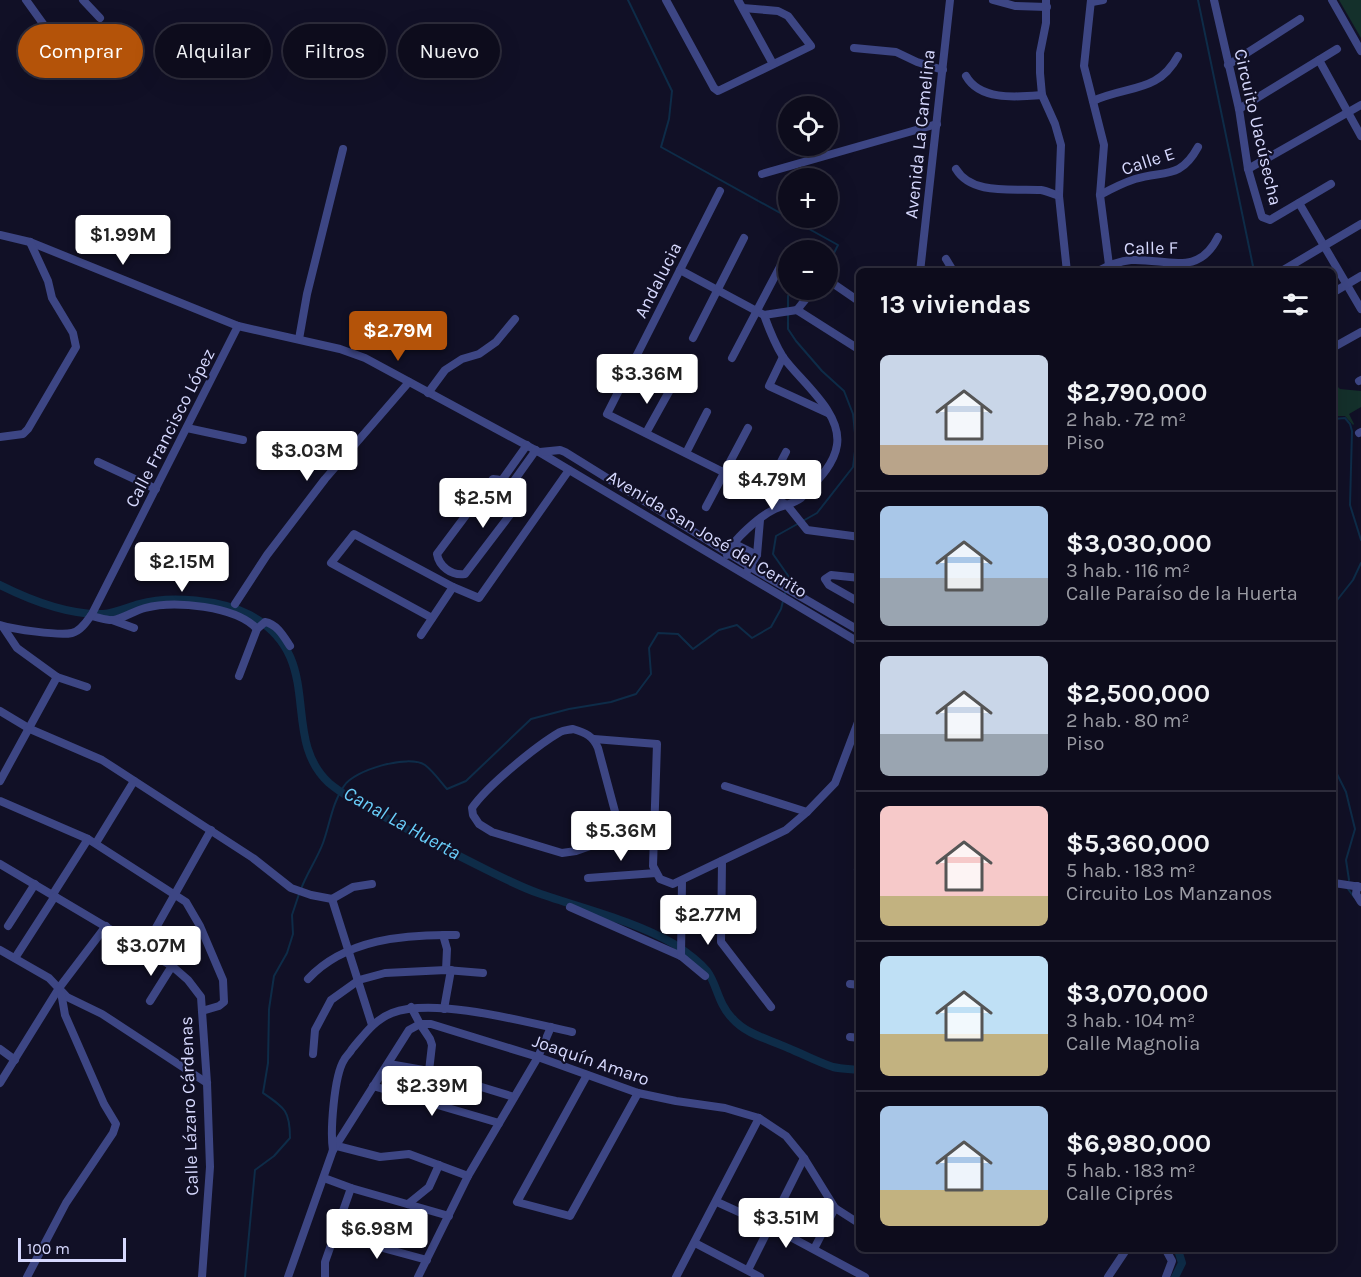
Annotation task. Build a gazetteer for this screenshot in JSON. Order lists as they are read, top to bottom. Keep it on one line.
{"streets":{"street":["Circuito Uacúsecha","Avenida La Camelina","Calle E","Calle F","Andalucia","Calle Francisco López","Avenida San José del Cerrito","Joaquín Amaro","Calle Lázaro Cárdenas"]},"crossings":[["Calle Francisco López","Avenida San José del Cerrito"]],"water":["Canal La Huerta"],"scale_bar":"100 m","page":{"chip":["Comprar","Alquilar","Filtros","Nuevo"],"map_buttons":["+","−"],"price":["$1.99M","$2.79M","$3.36M","$3.03M","$4.79M","$2.5M","$2.15M","$5.36M","$2.77M","$3.07M","$2.39M","$3.51M","$6.98M"],"heading":"13 viviendas","list":[{"name":"$2,790,000","note":"2 hab. · 72 m² · Piso"},{"name":"$3,030,000","note":"3 hab. · 116 m² · Calle Paraíso de la Huerta"},{"name":"$2,500,000","note":"2 hab. · 80 m² · Piso"},{"name":"$5,360,000","note":"5 hab. · 183 m² · Circuito Los Manzanos"},{"name":"$3,070,000","note":"3 hab. · 104 m² · Calle Magnolia"},{"name":"$6,980,000","note":"5 hab. · 183 m² · Calle Ciprés"}],"scale":"100 m"}}
